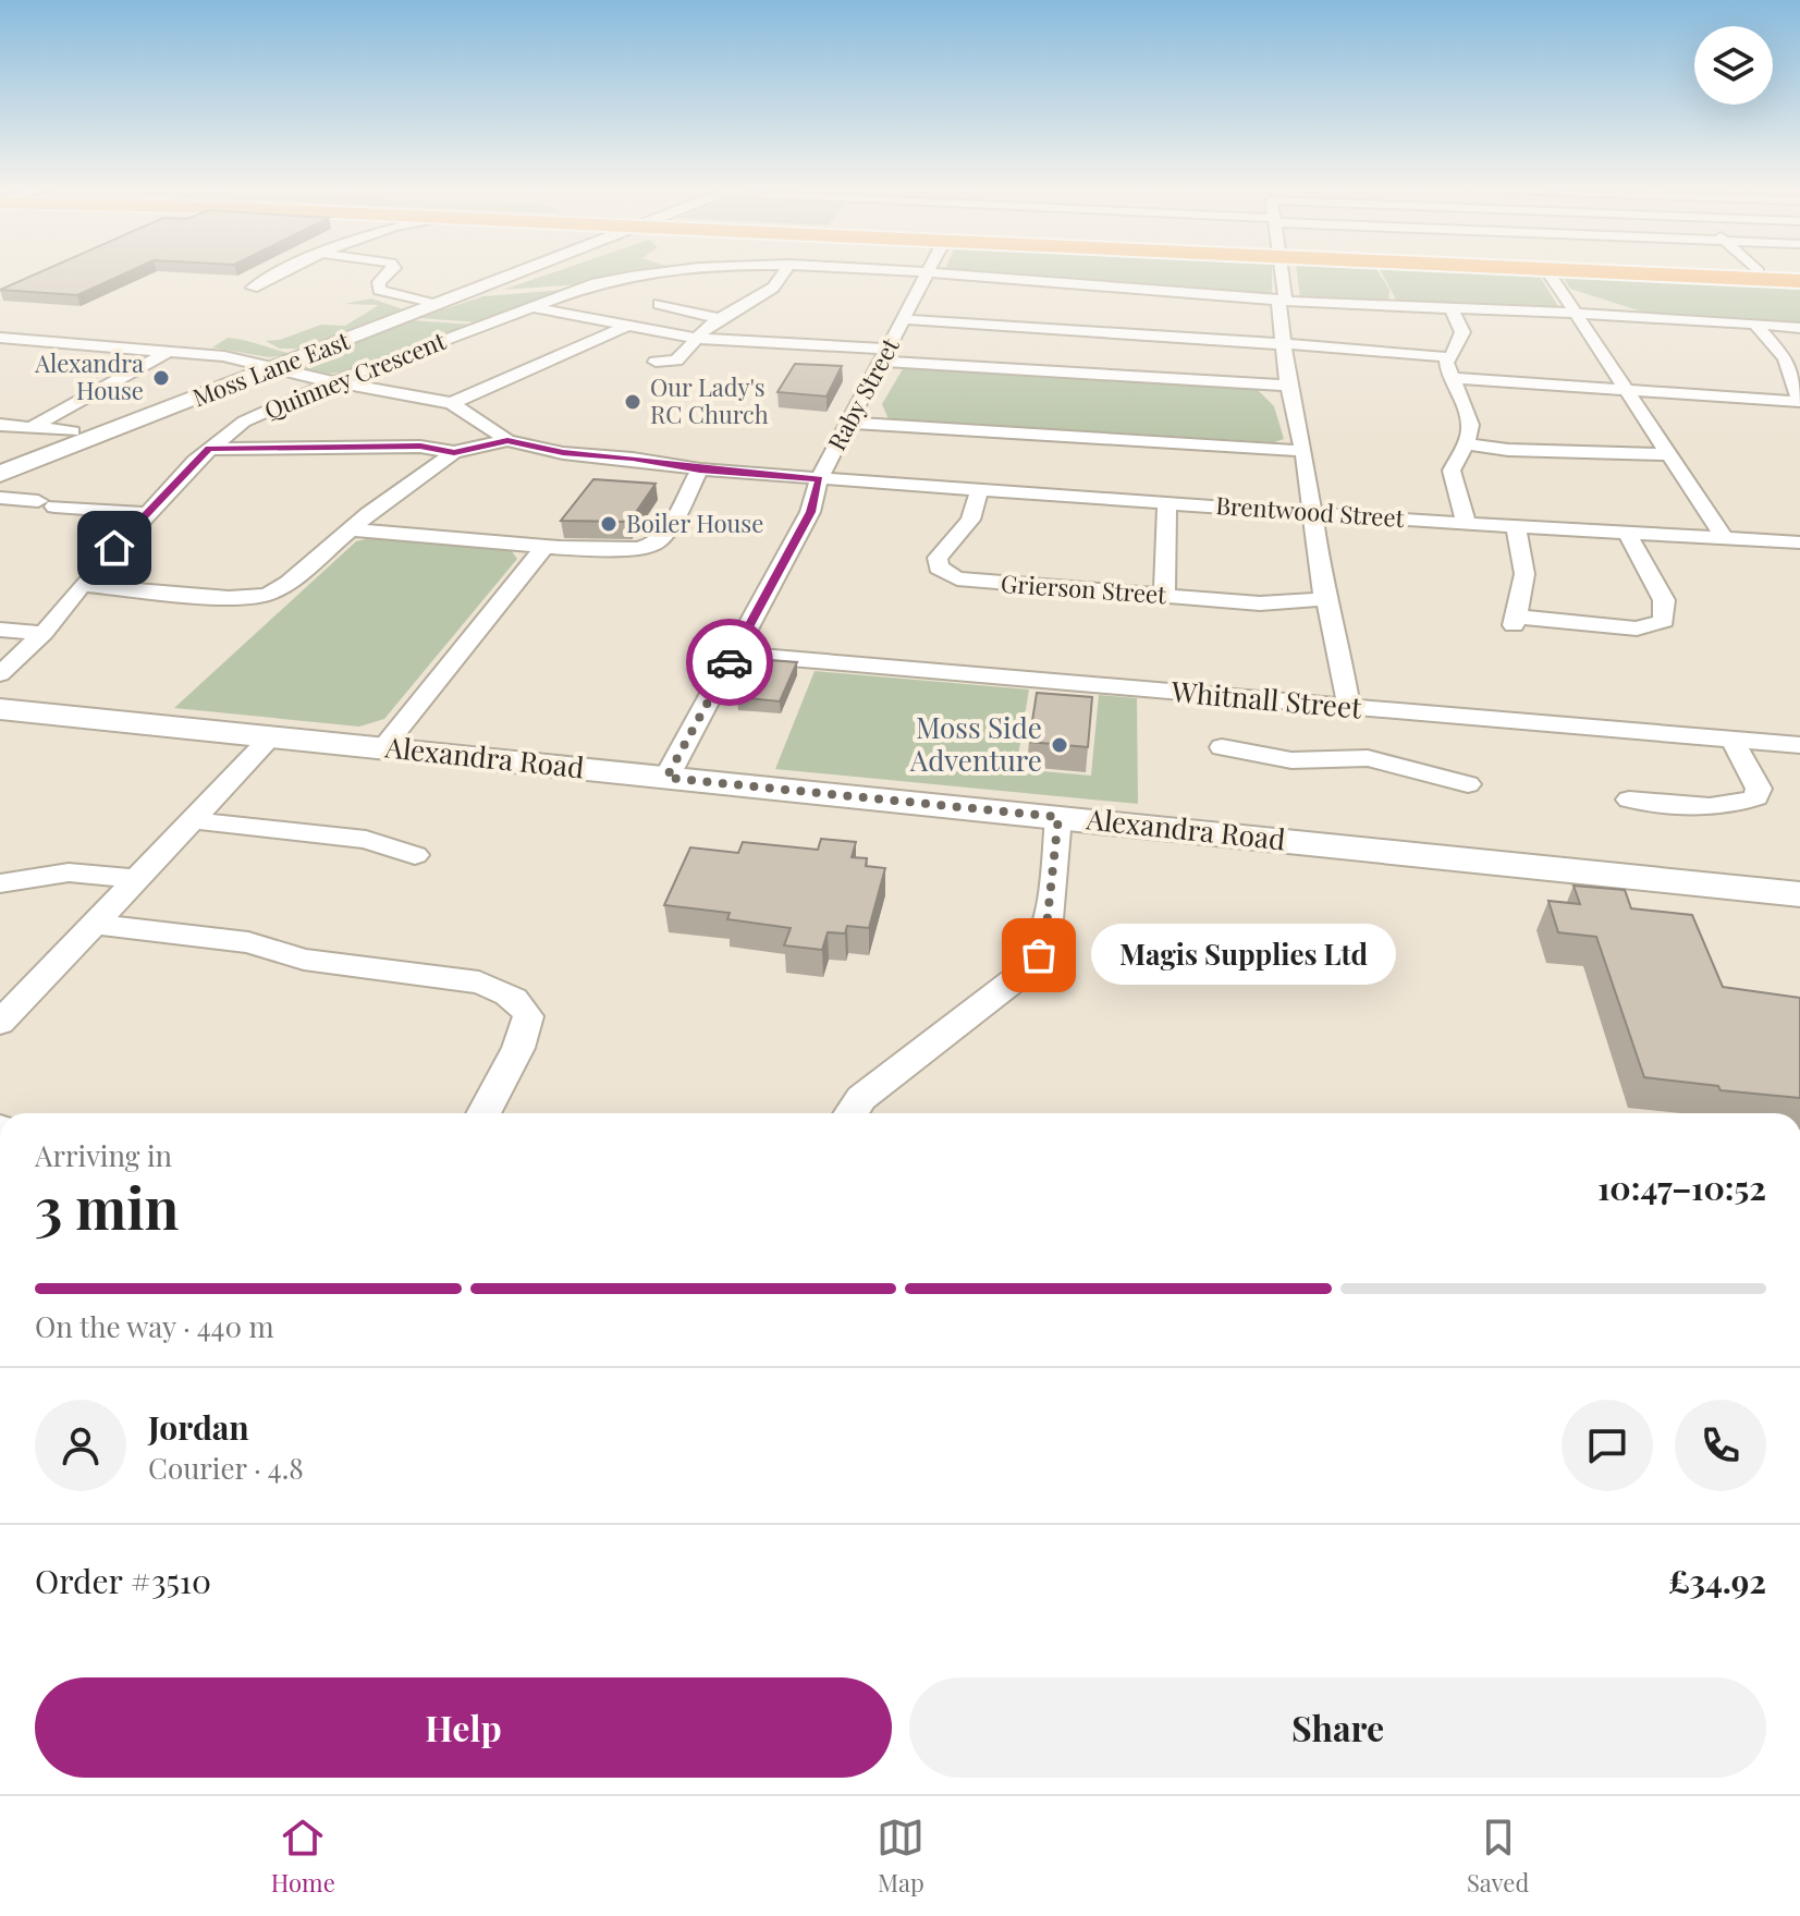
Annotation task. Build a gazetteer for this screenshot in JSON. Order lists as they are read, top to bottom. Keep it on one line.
{"streets":{"main road":["Moss Lane East"],"street":["Quinney Crescent","Raby Street","Brentwood Street","Grierson Street","Whitnall Street","Alexandra Road"]},"crossings":[["Raby Street","Brentwood Street"],["Raby Street","Whitnall Street"],["Raby Street","Alexandra Road"],["Brentwood Street","Grierson Street"]],"places":["Alexandra House","Our Lady's RC Church","Boiler House","Moss Side Adventure","Magis Supplies Ltd"],"page":{"bubble":"Magis Supplies Ltd","heading":["3 min","Arriving in","10:47–10:52"],"panel":["Jordan","Courier · 4.8","Order #3510","£34.92"],"bar":"On the way · 440 m","buttons":["Help","Share"],"tabs":["Home","Map","Saved"]}}
